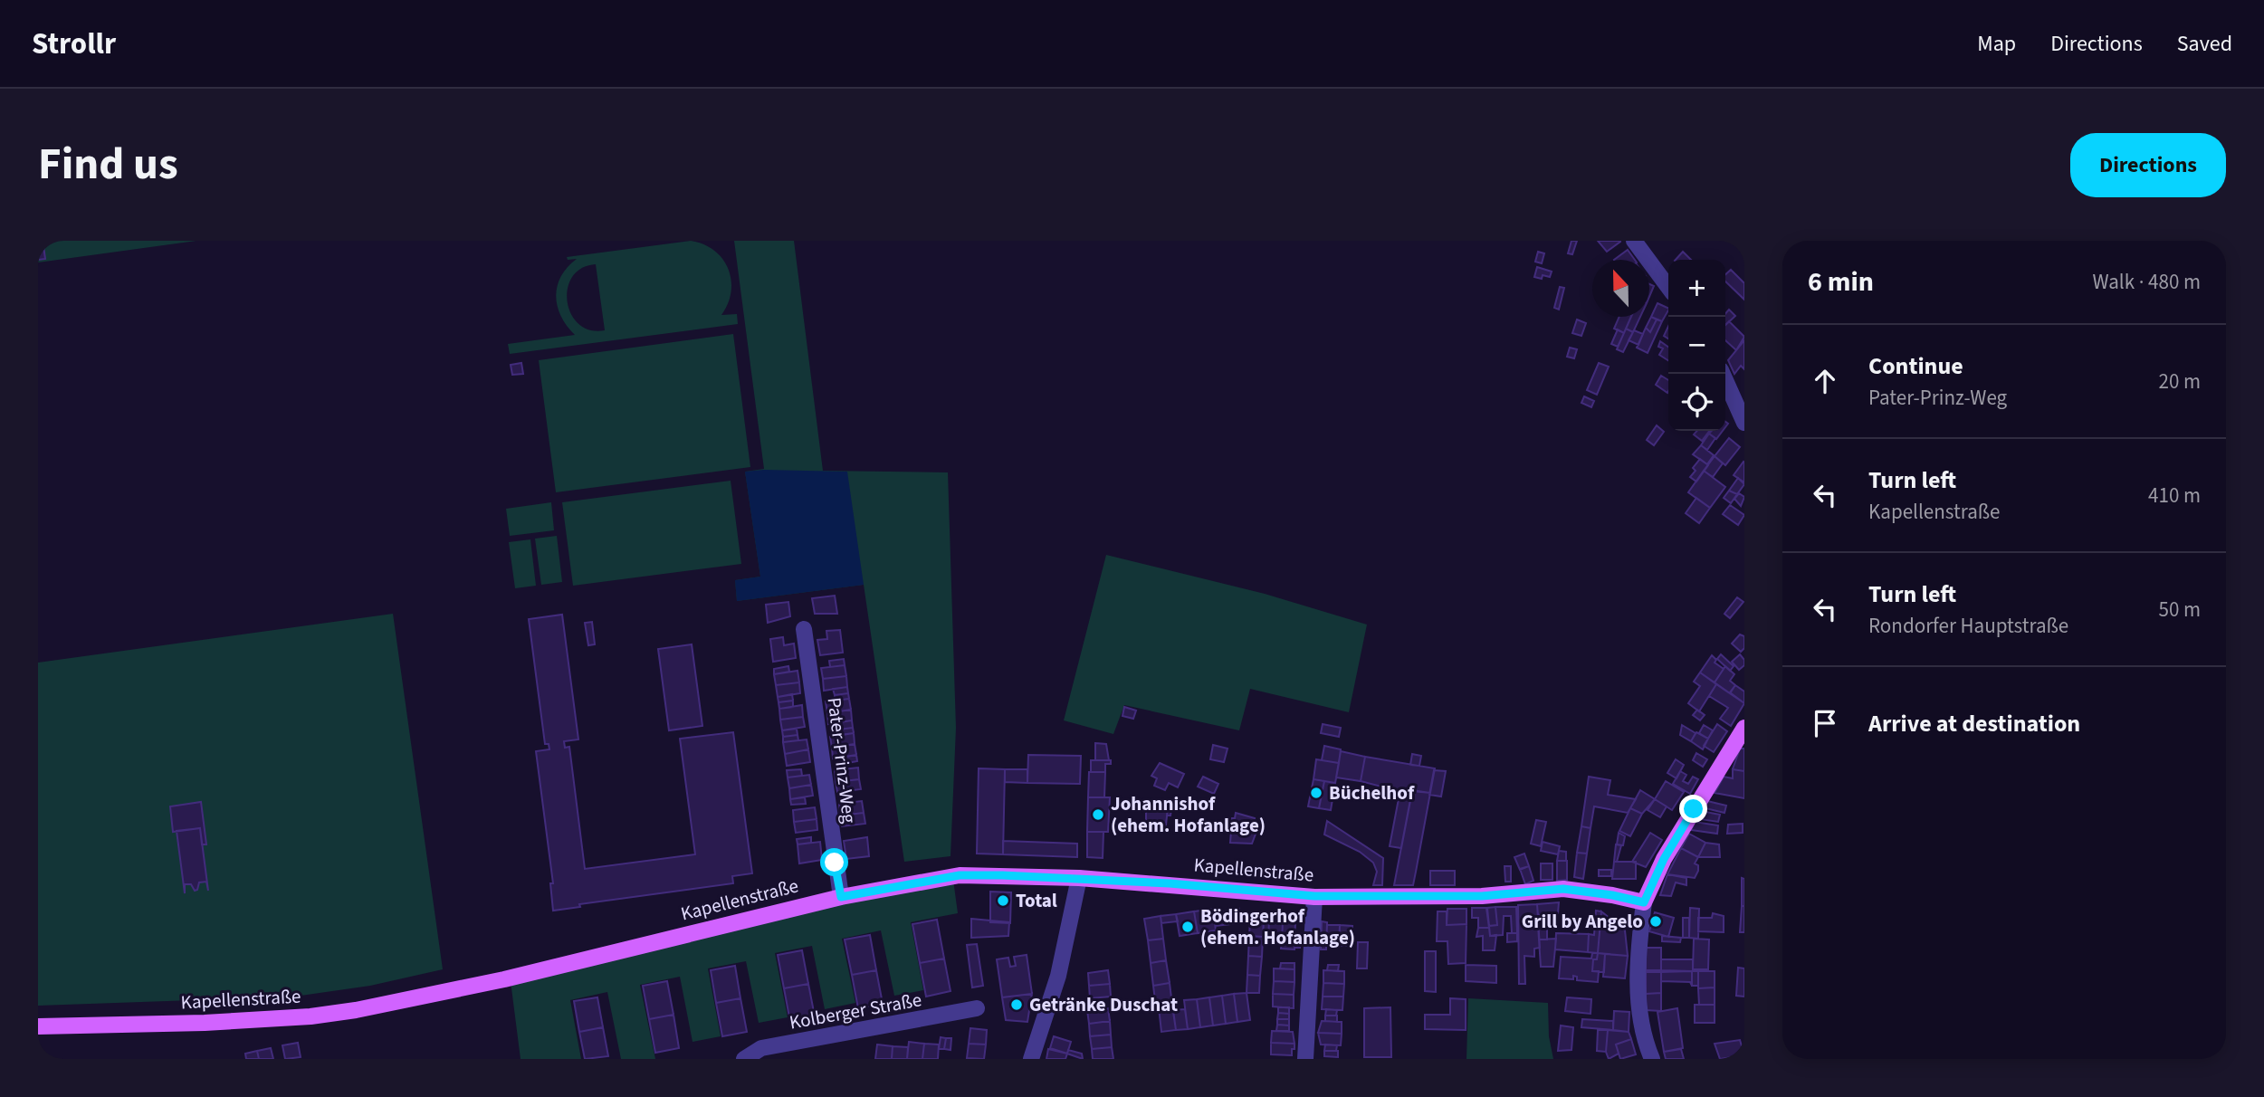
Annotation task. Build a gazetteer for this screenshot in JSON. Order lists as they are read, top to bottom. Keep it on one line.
{"streets":{"main road":["Kapellenstraße"],"street":["Pater-Prinz-Weg","Kolberger Straße"]},"crossings":[["Pater-Prinz-Weg","Kapellenstraße"]],"places":["Büchelhof","Johannishof (ehem. Hofanlage)","Total","Grill by Angelo","Bödingerhof (ehem. Hofanlage)","Getränke Duschat"],"north":"top","page":{"header":"Strollr","nav":["Map","Directions","Saved"],"title":"Find us","buttons":"Directions","heading":["6 min","Walk · 480 m"],"map_buttons":["+","−"],"list":[["Continue","Pater-Prinz-Weg","20 m"],["Turn left","Kapellenstraße","410 m"],["Turn left","Rondorfer Hauptstraße","50 m"],"Arrive at destination"]}}
